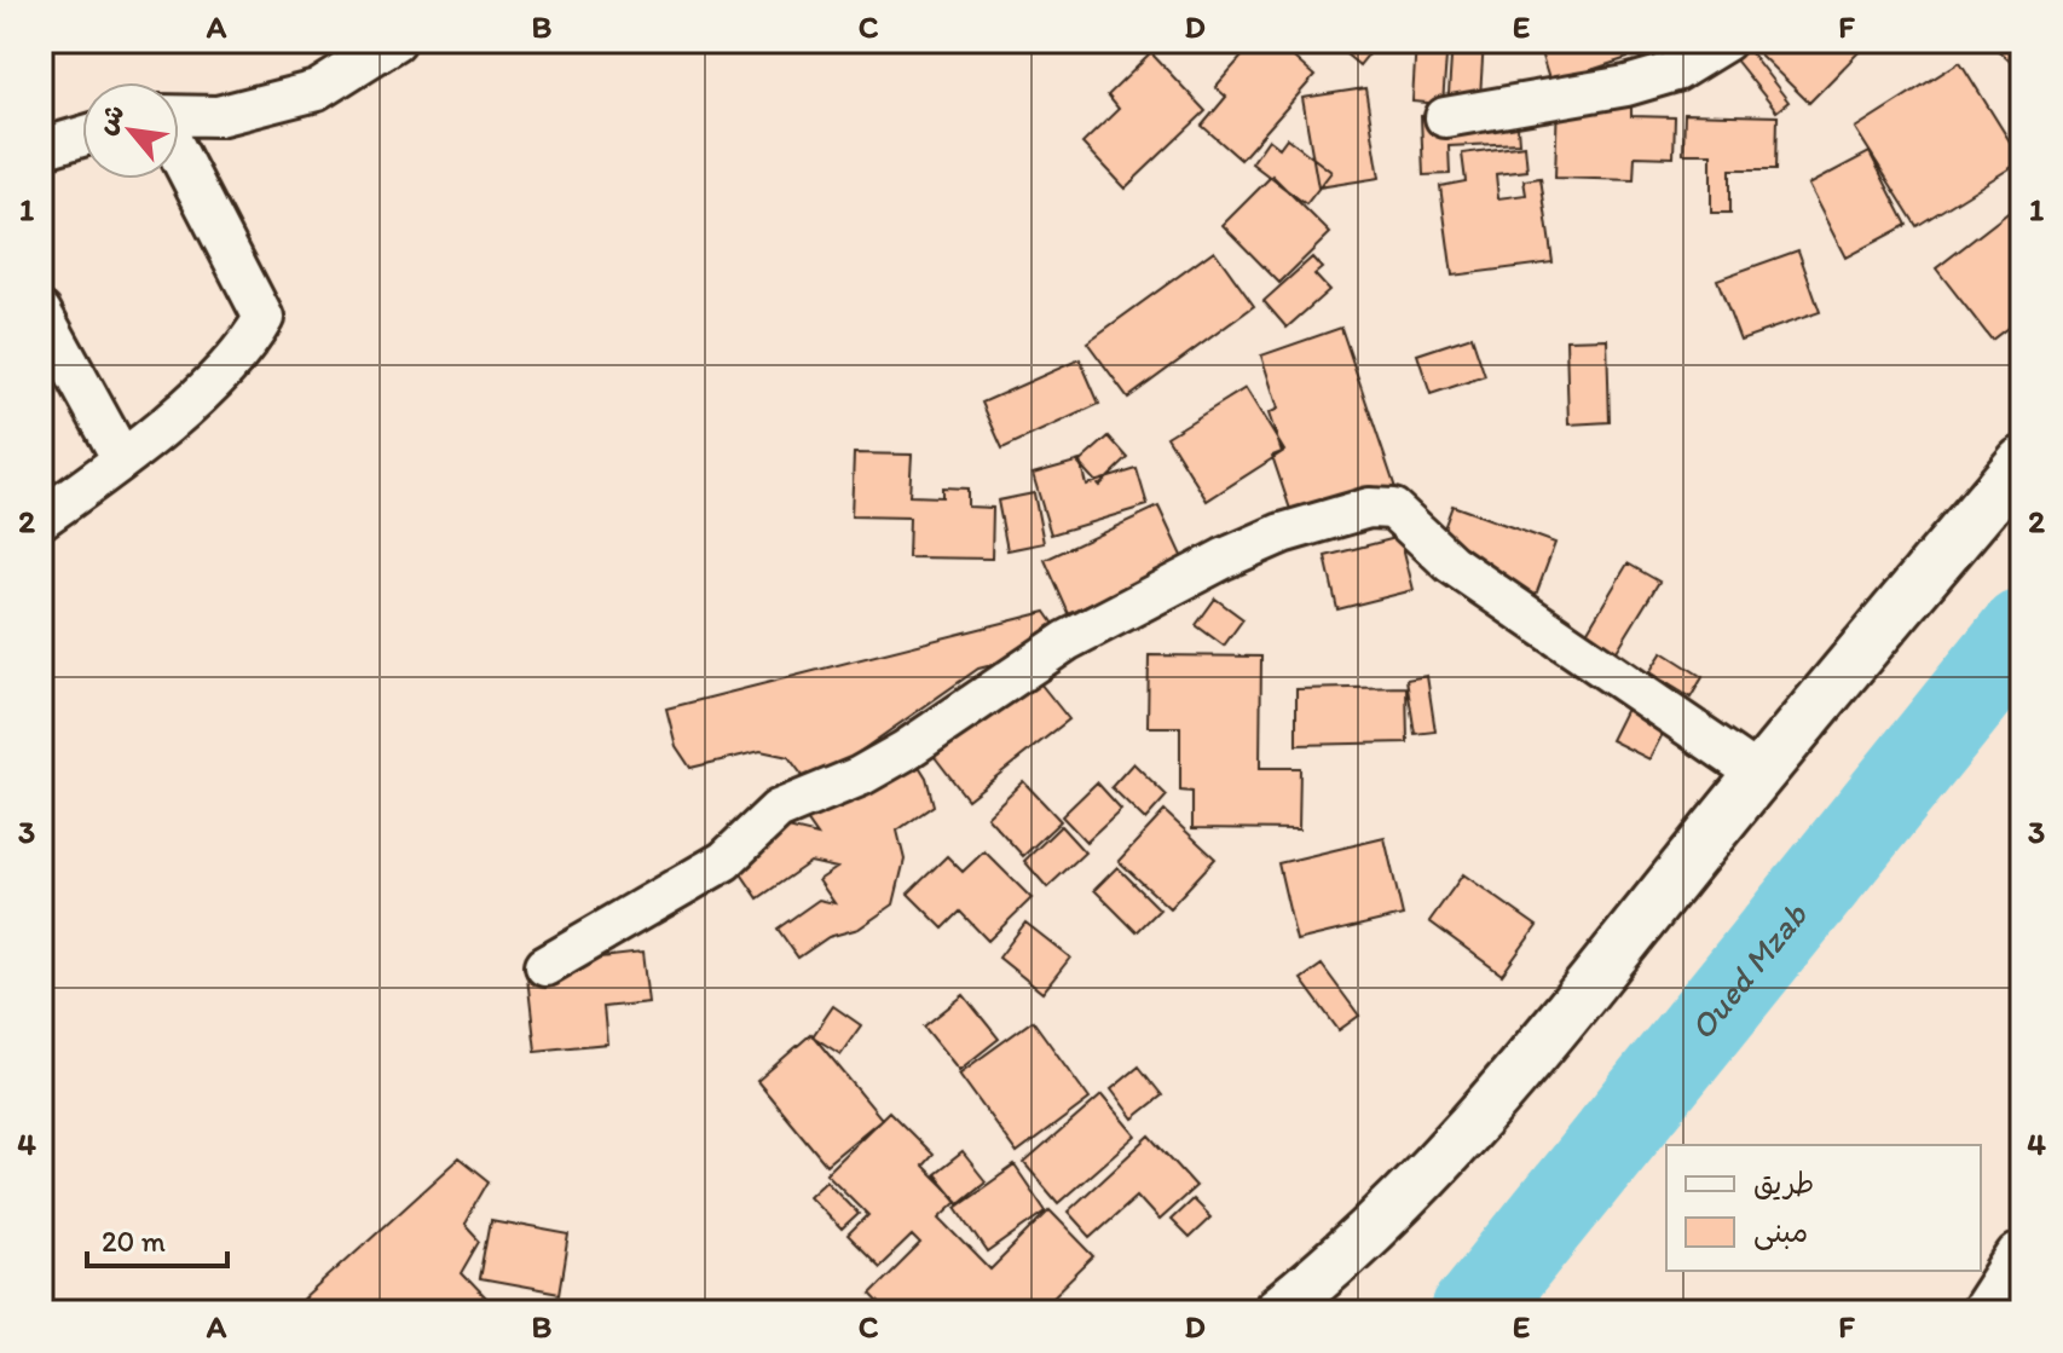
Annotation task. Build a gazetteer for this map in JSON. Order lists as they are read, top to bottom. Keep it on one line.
{"water":["Oued Mzab"],"legend":["طريق","مبنى"],"scale_bar":"20 m","north":"top left","grid":{"columns":["A","B","C","D","E","F"],"rows":["1","2","3","4"]}}
